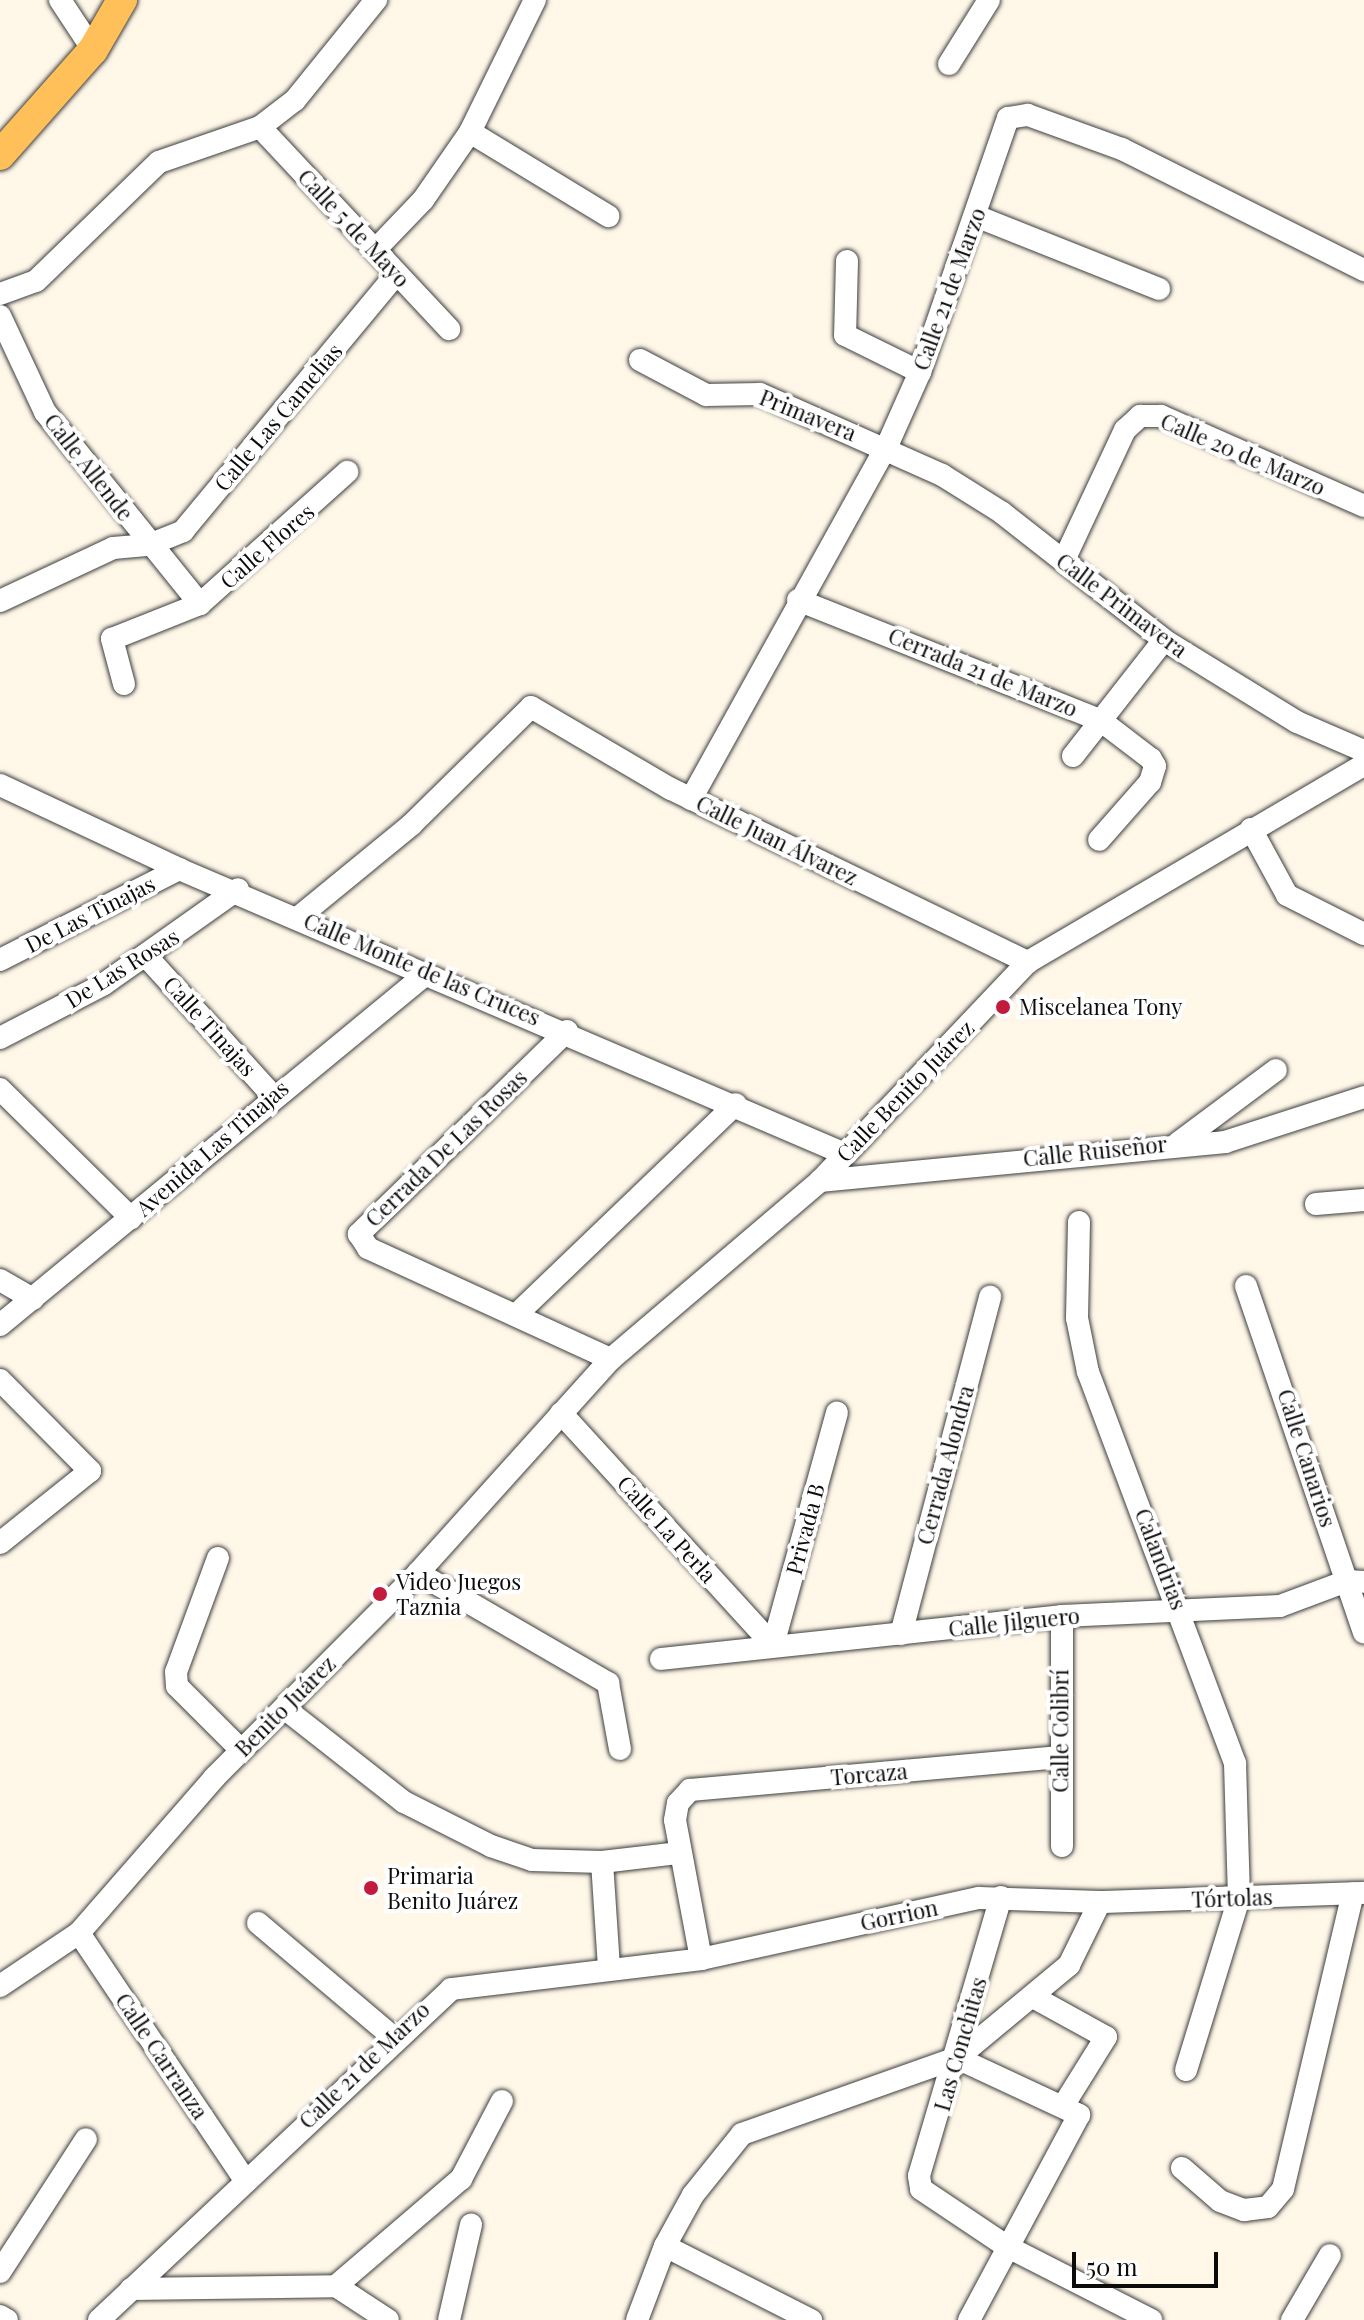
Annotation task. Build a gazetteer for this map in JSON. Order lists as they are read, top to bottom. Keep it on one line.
{"streets":{"street":["Calle 5 de Mayo","Calle 21 de Marzo","Primavera","Calle Las Camelias","Calle 20 de Marzo","Calle Allende","Calle Flores","Calle Primavera","Cerrada 21 de Marzo","Calle Juan Álvarez","De Las Tinajas","De Las Rosas","Calle Monte de las Cruces","Calle Tinajas","Calle Benito Juárez","Avenida Las Tinajas","Cerrada De Las Rosas","Calle Ruiseñor","Calle Canarios","Cerrada Alondra","Calle La Perla","Privada B","Calandrias","Calle Jilguero","Benito Juárez","Calle Colibrí","Torcaza","Tórtolas","Gorrion","Las Conchitas","Calle Carranza"]},"crossings":[["Calle 5 de Mayo","Calle Las Camelias"],["Calle 21 de Marzo","Primavera"],["Calle 21 de Marzo","Calle Primavera"],["Calle 21 de Marzo","Cerrada 21 de Marzo"],["Calle 21 de Marzo","Calle Juan Álvarez"],["Calle 21 de Marzo","Gorrion"],["Calle 21 de Marzo","Calle Carranza"],["Primavera","Calle Primavera"],["Calle Las Camelias","Calle Allende"],["Calle 20 de Marzo","Calle Primavera"],["Calle Allende","Calle Flores"],["Calle Juan Álvarez","Calle Monte de las Cruces"],["Calle Juan Álvarez","Calle Benito Juárez"],["De Las Tinajas","Calle Monte de las Cruces"],["De Las Rosas","Calle Monte de las Cruces"],["De Las Rosas","Calle Tinajas"],["Calle Monte de las Cruces","Calle Benito Juárez"],["Calle Monte de las Cruces","Avenida Las Tinajas"],["Calle Monte de las Cruces","Cerrada De Las Rosas"],["Calle Tinajas","Avenida Las Tinajas"],["Calle Benito Juárez","Cerrada De Las Rosas"],["Calle Benito Juárez","Calle Ruiseñor"],["Calle Benito Juárez","Calle La Perla"],["Calle Benito Juárez","Benito Juárez"],["Calle Canarios","Calle Jilguero"],["Cerrada Alondra","Calle Jilguero"],["Calle La Perla","Privada B"],["Calle La Perla","Calle Jilguero"],["Calle La Perla","Benito Juárez"],["Privada B","Calle Jilguero"],["Calandrias","Calle Jilguero"],["Calandrias","Tórtolas"],["Calle Jilguero","Calle Colibrí"],["Benito Juárez","Calle Carranza"],["Calle Colibrí","Torcaza"],["Tórtolas","Gorrion"],["Gorrion","Las Conchitas"]],"places":["Miscelanea Tony","Video Juegos Taznia","Primaria Benito Juárez"],"scale_bar":"50 m"}
